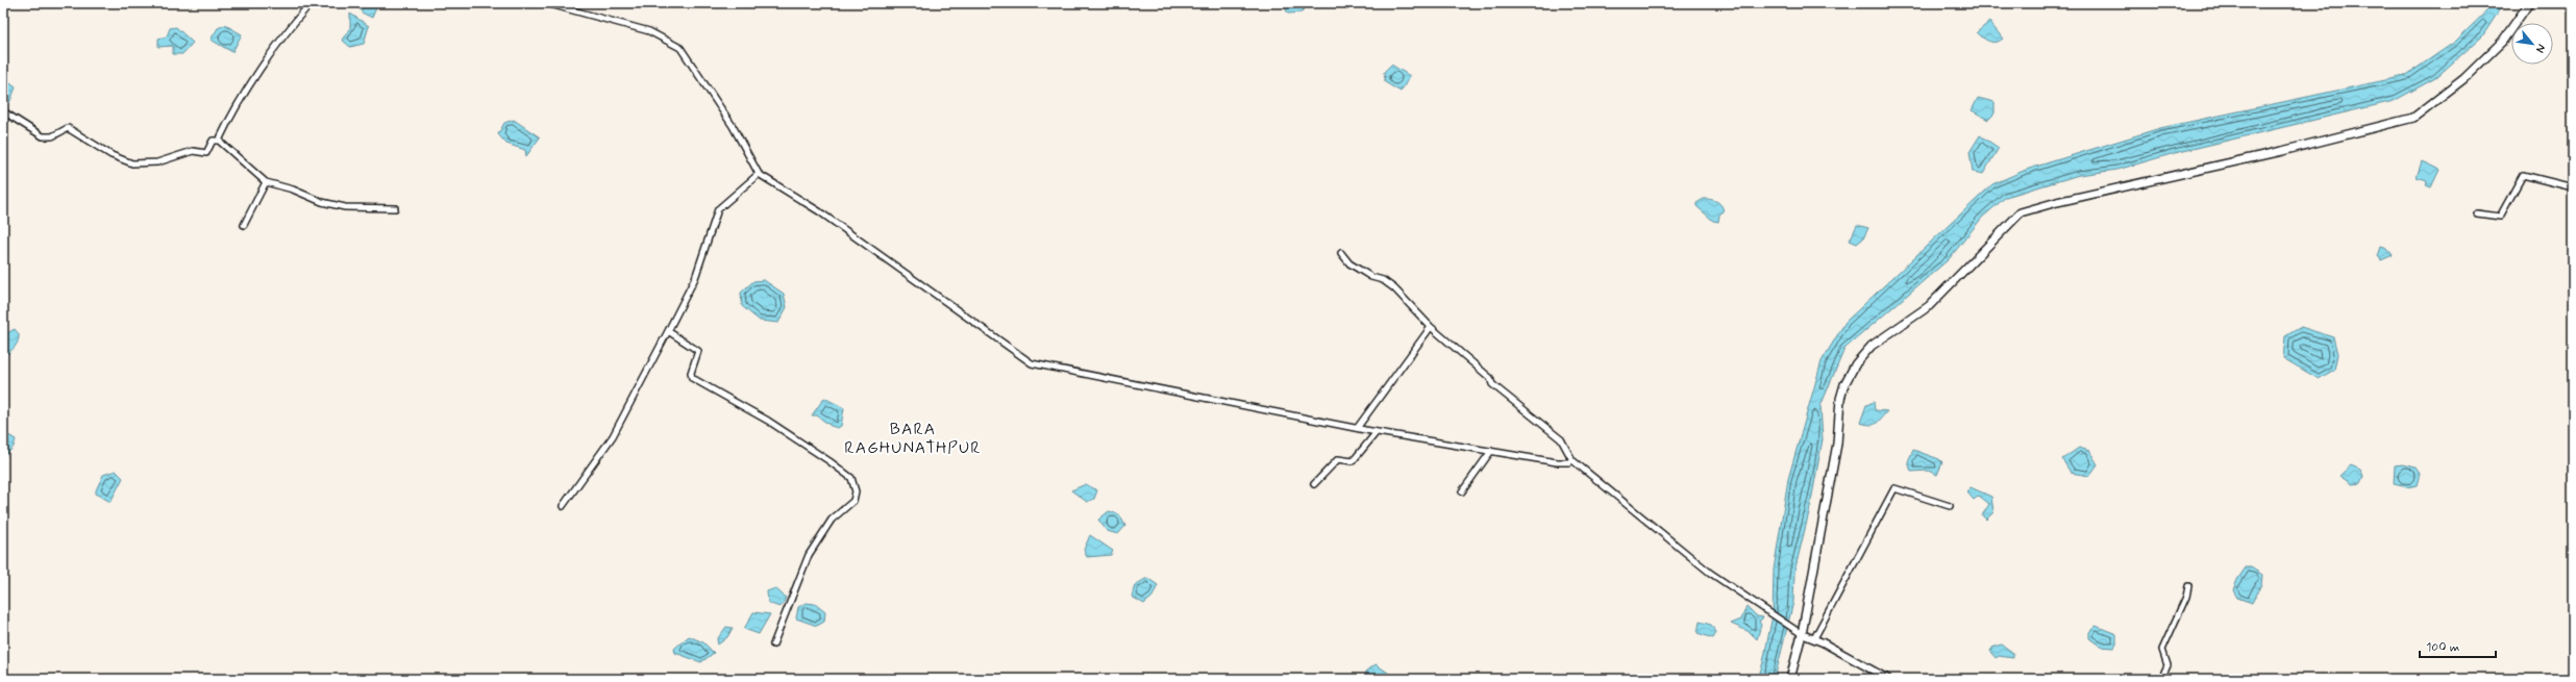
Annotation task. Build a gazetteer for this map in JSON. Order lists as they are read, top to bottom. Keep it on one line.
{"districts":["BARA RAGHUNATHPUR"],"scale_bar":"100 m","north":"bottom right"}
